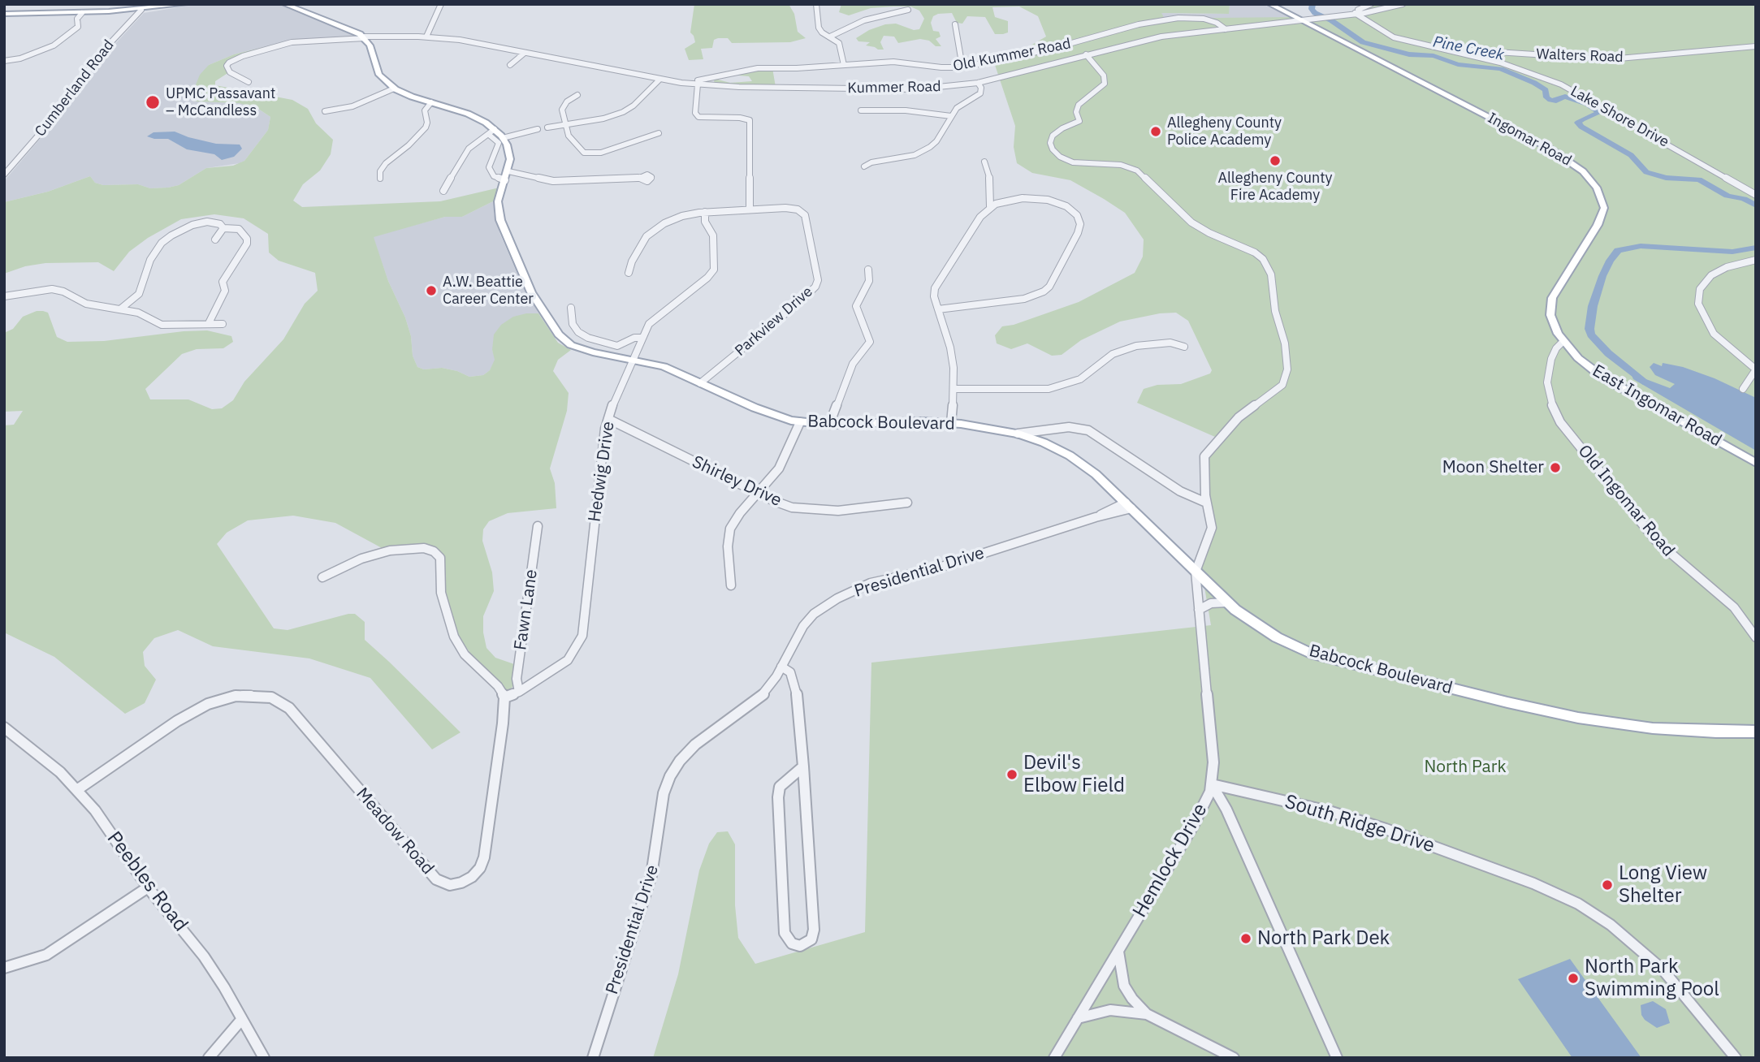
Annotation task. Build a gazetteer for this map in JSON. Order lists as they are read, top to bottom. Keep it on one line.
{"streets":{"main road":["Cumberland Road","Ingomar Road","East Ingomar Road","Babcock Boulevard"],"street":["Old Kummer Road","Walters Road","Kummer Road","Lake Shore Drive","Parkview Drive","Hedwig Drive","Shirley Drive","Old Ingomar Road","Presidential Drive","Fawn Lane","South Ridge Drive","Meadow Road","Hemlock Drive","Peebles Road"]},"crossings":[["Old Kummer Road","Kummer Road"],["Walters Road","Lake Shore Drive"],["Kummer Road","Lake Shore Drive"],["Kummer Road","Ingomar Road"],["Ingomar Road","East Ingomar Road"],["Ingomar Road","Old Ingomar Road"],["Parkview Drive","Babcock Boulevard"],["Parkview Drive","Hedwig Drive"],["East Ingomar Road","Old Ingomar Road"],["Babcock Boulevard","Hedwig Drive"],["Babcock Boulevard","Presidential Drive"],["Babcock Boulevard","Hemlock Drive"],["Hedwig Drive","Shirley Drive"],["Hedwig Drive","Fawn Lane"],["Hedwig Drive","Meadow Road"],["South Ridge Drive","Hemlock Drive"],["Meadow Road","Peebles Road"]],"water":["Pine Creek"],"parks":["North Park"],"places":["UPMC Passavant – McCandless","Allegheny County Police Academy","Allegheny County Fire Academy","A.W. Beattie Career Center","Moon Shelter","Devil's Elbow Field","Long View Shelter","North Park Dek","North Park Swimming Pool"]}
